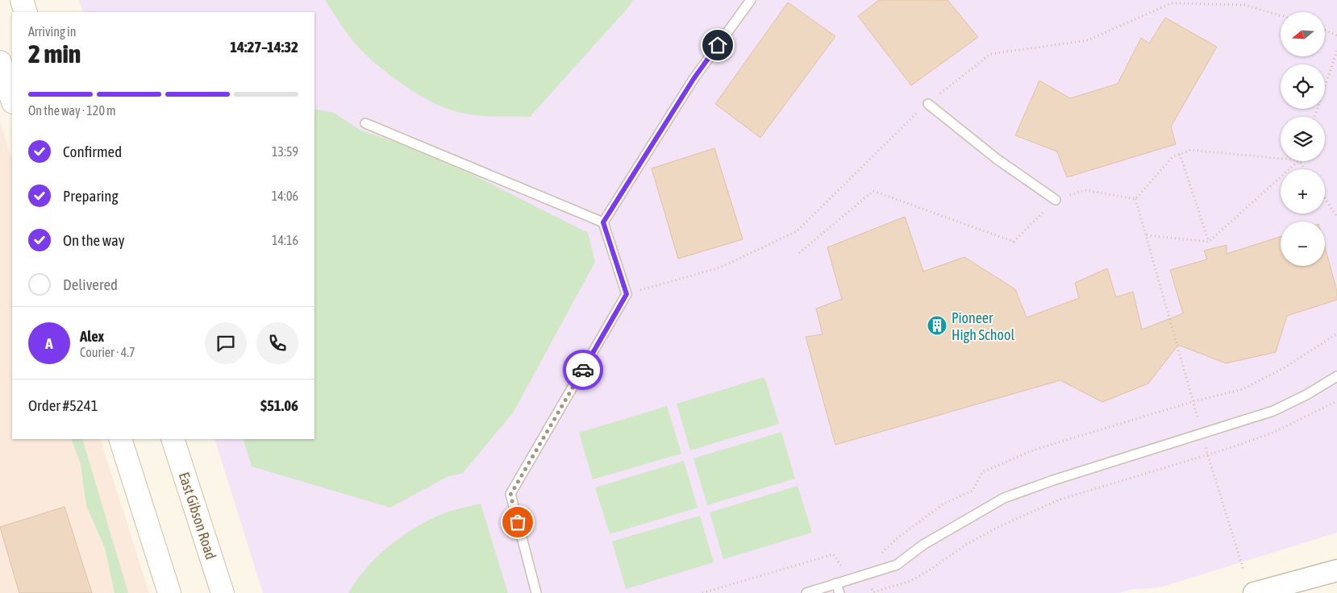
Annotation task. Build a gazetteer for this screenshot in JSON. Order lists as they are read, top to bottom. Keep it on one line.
{"streets":{"main road":["East Gibson Road"]},"places":{"building":["Pioneer High School"]},"north":"left","page":{"map_buttons":["+","−"],"heading":["2 min","Arriving in","14:27–14:32"],"panel":["Alex","Courier · 4.7","Order #5241","$51.06"],"bar":"On the way · 120 m","list":[["Confirmed","13:59"],["Preparing","14:06"],["On the way","14:16"],"Delivered"],"round":"A"}}
